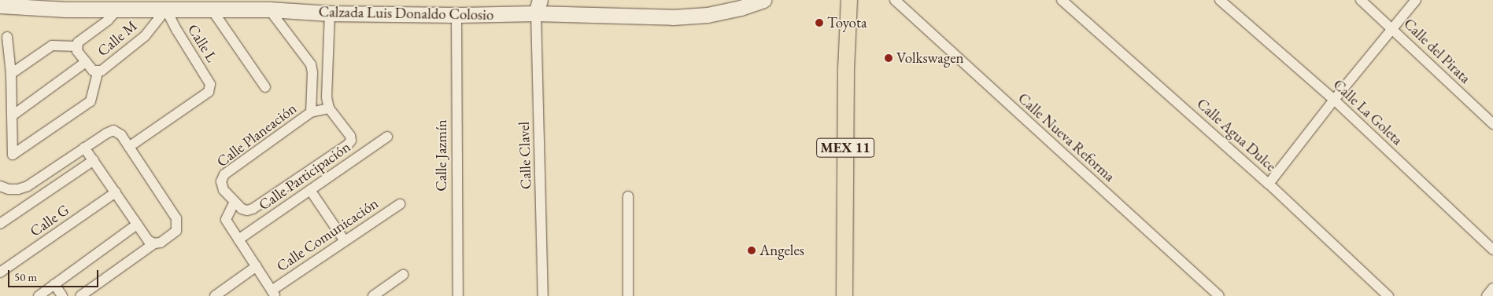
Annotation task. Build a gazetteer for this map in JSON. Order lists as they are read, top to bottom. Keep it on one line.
{"streets":{"main road":["Calzada Luis Donaldo Colosio","MEX 11"],"street":["Calle M","Calle L","Calle del Pirata","Calle La Goleta","Calle Planeación","Calle Agua Dulce","Calle Nueva Reforma","Calle Jazmín","Calle Clavel","Calle Participación","Calle G","Calle Comunicación"]},"crossings":[["Calzada Luis Donaldo Colosio","Calle M"],["Calzada Luis Donaldo Colosio","Calle L"],["Calzada Luis Donaldo Colosio","Calle Jazmín"],["Calzada Luis Donaldo Colosio","Calle Clavel"],["Calle M","Calle L"]],"places":["Toyota","Volkswagen","Angeles"],"scale_bar":"50 m"}
